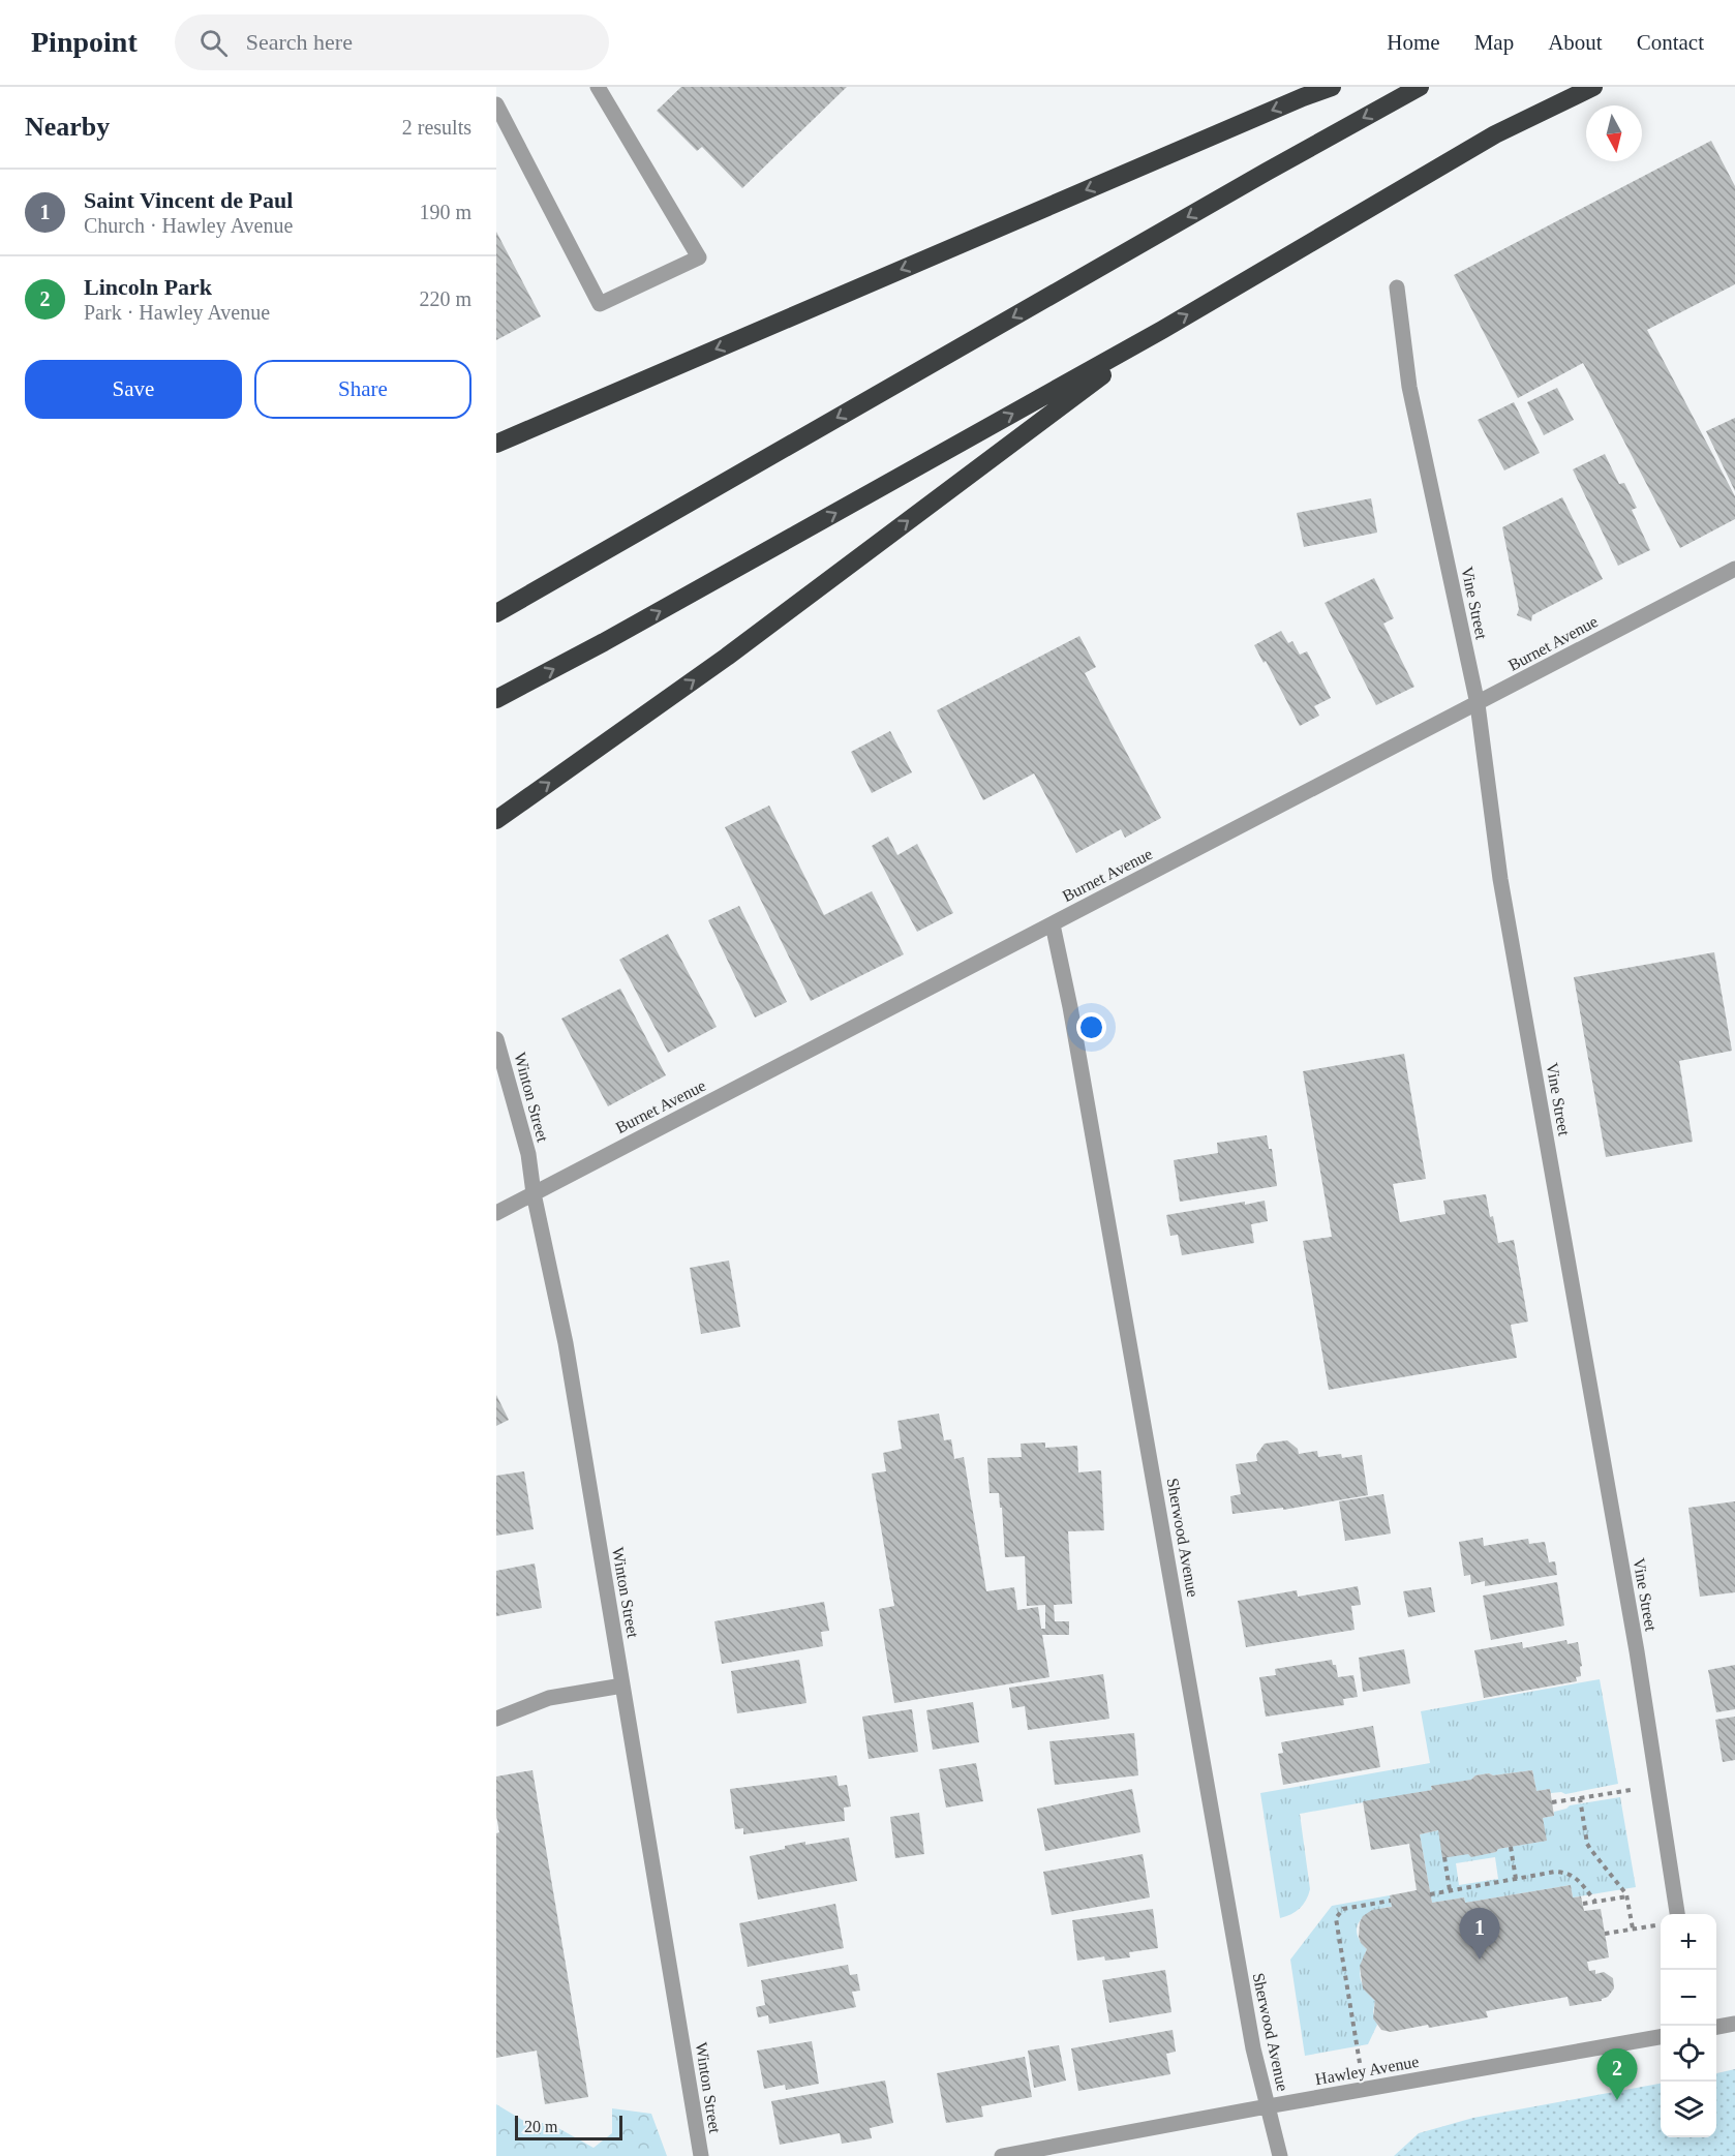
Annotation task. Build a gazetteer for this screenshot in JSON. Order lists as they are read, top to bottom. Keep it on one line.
{"streets":{"street":["Vine Street","Burnet Avenue","Winton Street","Sherwood Avenue","Hawley Avenue"]},"crossings":[["Vine Street","Burnet Avenue"],["Burnet Avenue","Winton Street"],["Burnet Avenue","Sherwood Avenue"],["Sherwood Avenue","Hawley Avenue"]],"scale_bar":"20 m","north":"bottom","page":{"header":"Pinpoint","search":"Search here","nav":["Home","Map","About","Contact"],"heading":["Nearby","2 results"],"list":[{"mark":"1","name":"Saint Vincent de Paul","note":"Church · Hawley Avenue","value":"190 m"},{"mark":"2","name":"Lincoln Park","note":"Park · Hawley Avenue","value":"220 m"}],"buttons":["Save","Share"],"pins":["1","2"],"map_buttons":["+","−"],"scale":"20 m"}}
